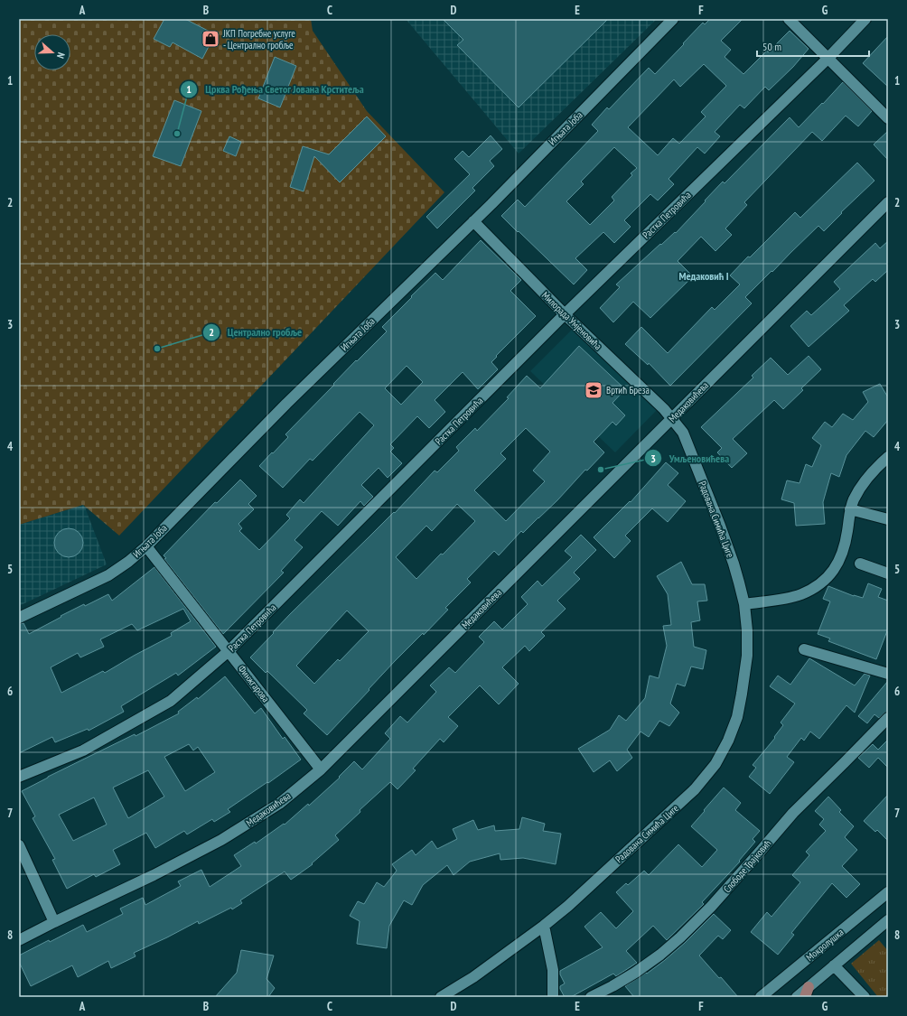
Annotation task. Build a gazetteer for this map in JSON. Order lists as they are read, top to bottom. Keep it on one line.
{"streets":{"street":["Игњата Јоба","Растка Петровића","Милорада Умјеновића","Медаковићева","Радована Симића Циге","Финжгарова","Слободе Трајковић","Мокролушка"]},"crossings":[["Игњата Јоба","Милорада Умјеновића"],["Игњата Јоба","Финжгарова"],["Растка Петровића","Милорада Умјеновића"],["Растка Петровића","Финжгарова"],["Милорада Умјеновића","Медаковићева"],["Милорада Умјеновића","Радована Симића Циге"],["Медаковићева","Радована Симића Циге"],["Медаковићева","Финжгарова"]],"districts":["Медаковић I"],"places":{"shop":["ЈКП Погребне услуге - Централно гробље"],"other":["Црква Рођења Светог Јована Крститеља","Централно гробље","Умљеновићева"],"school or university":["Вртић Бреза"]},"scale_bar":"50 m","north":"right","grid":{"columns":["A","B","C","D","E","F","G"],"rows":["1","2","3","4","5","6","7","8"]}}
